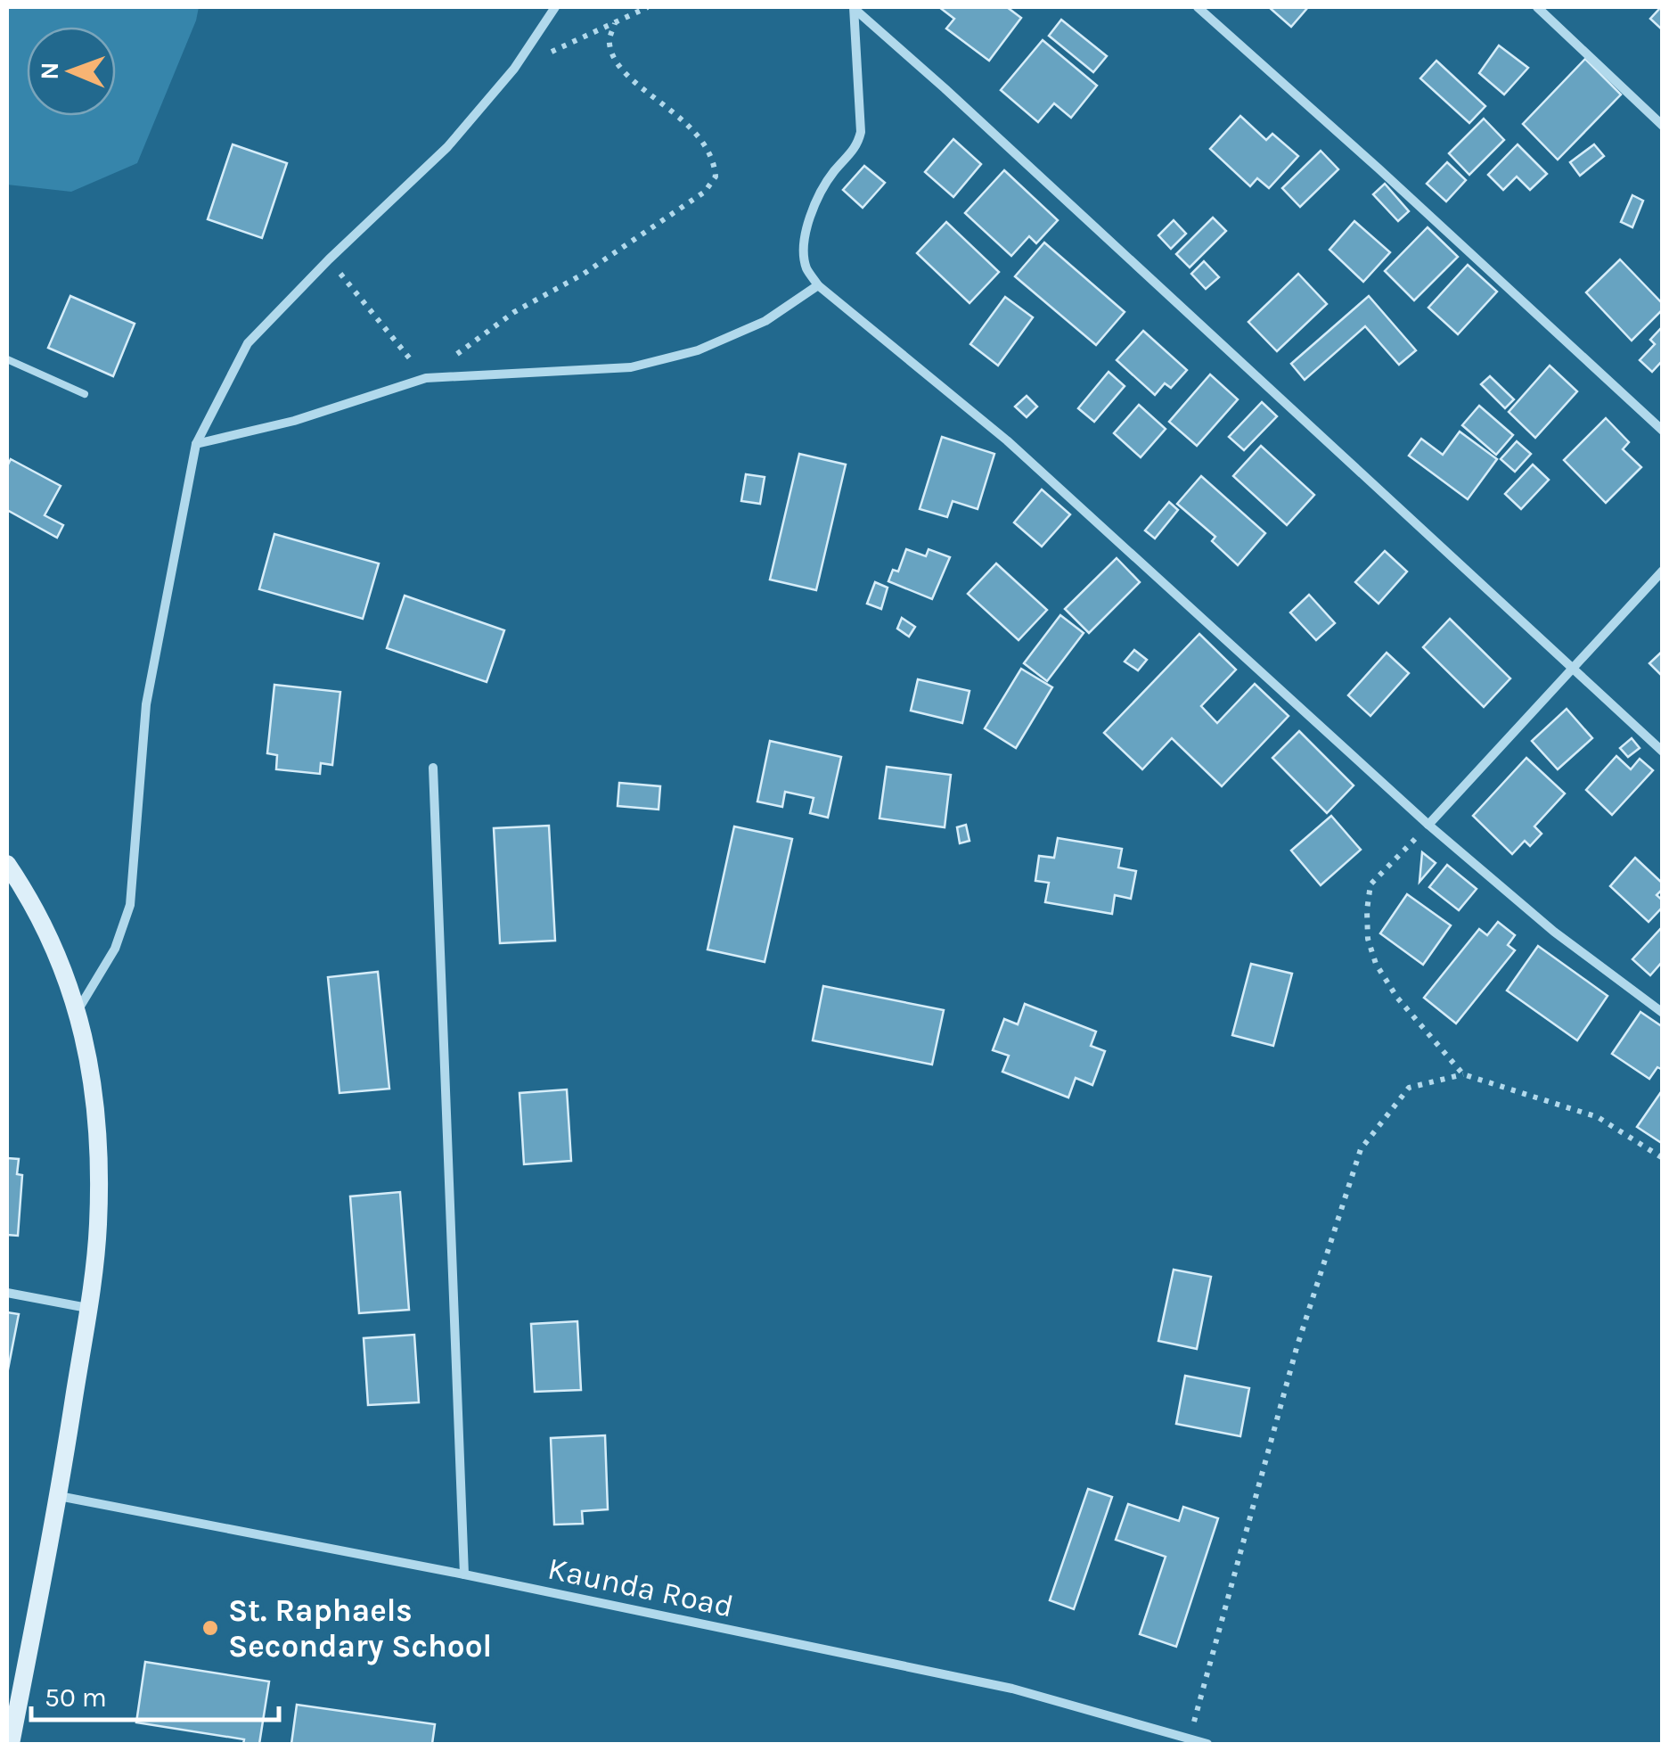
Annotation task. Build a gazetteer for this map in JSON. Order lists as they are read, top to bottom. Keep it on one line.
{"streets":{"street":["Kaunda Road"]},"places":["St. Raphaels Secondary School"],"scale_bar":"50 m","north":"left"}
